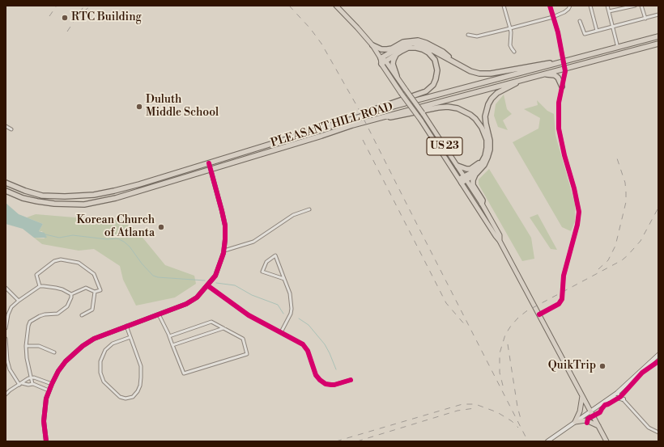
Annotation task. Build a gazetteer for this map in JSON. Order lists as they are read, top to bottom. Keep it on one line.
{"streets":{"highway":["PLEASANT HILL ROAD"],"main road":["US 23"]},"places":["RTC Building","Duluth Middle School","Korean Church of Atlanta","QuikTrip"]}
